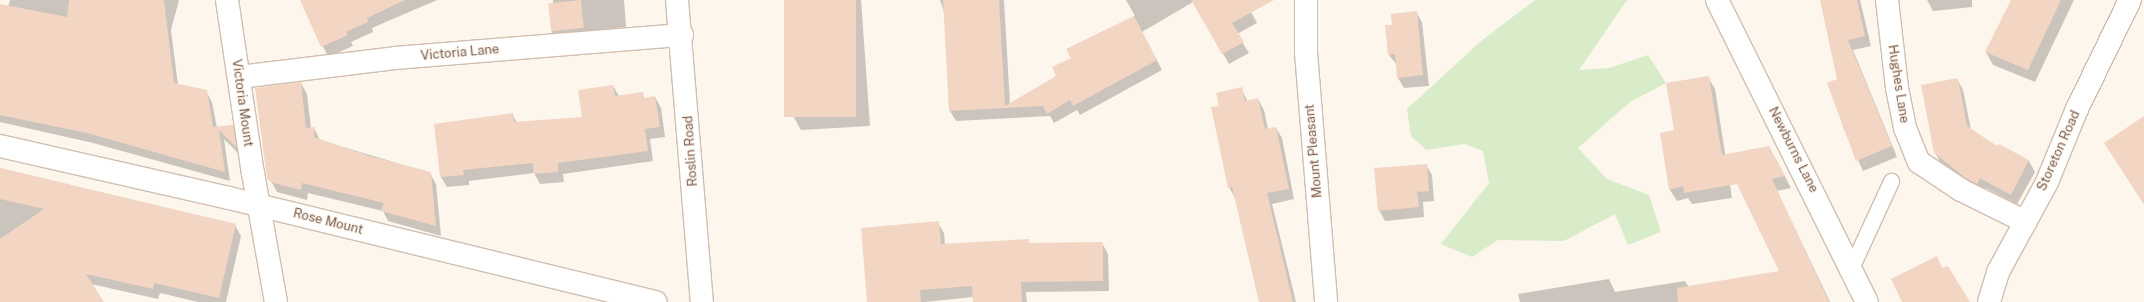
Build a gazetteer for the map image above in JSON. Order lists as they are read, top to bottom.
{
  "streets": {
    "street": [
      "Victoria Lane",
      "Hughes Lane",
      "Victoria Mount",
      "Newburns Lane",
      "Roslin Road",
      "Mount Pleasant",
      "Storeton Road",
      "Rose Mount"
    ]
  },
  "crossings": [
    ["Victoria Lane", "Victoria Mount"],
    ["Victoria Lane", "Roslin Road"],
    ["Hughes Lane", "Storeton Road"],
    ["Victoria Mount", "Rose Mount"]
  ]
}
